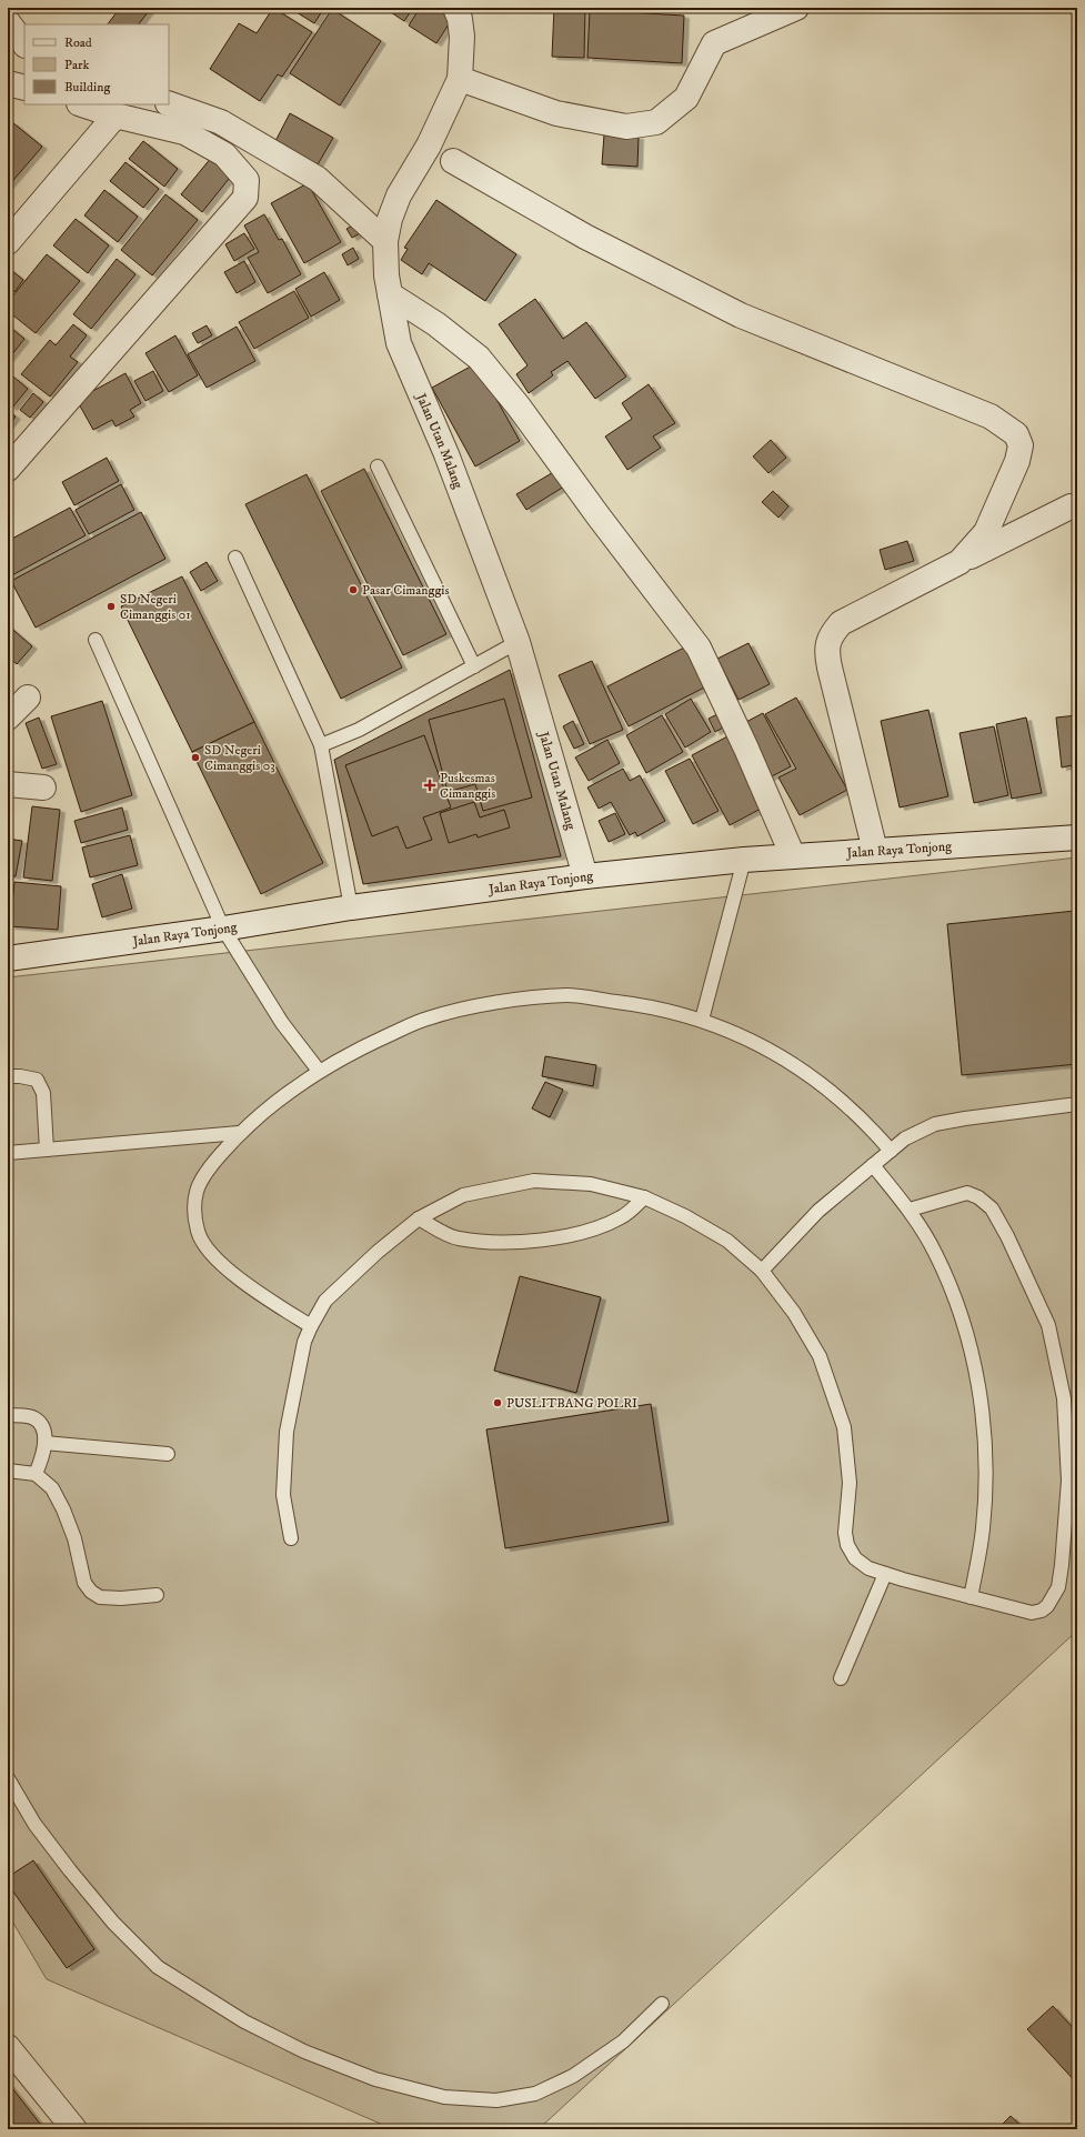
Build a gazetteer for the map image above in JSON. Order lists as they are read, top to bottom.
{
  "streets": {
    "street": ["Jalan Utan Malang", "Jalan Raya Tonjong"]
  },
  "crossings": [
    ["Jalan Utan Malang", "Jalan Raya Tonjong"]
  ],
  "places": {
    "other": [
      "Pasar Cimanggis",
      "SD Negeri Cimanggis 01",
      "SD Negeri Cimanggis 03",
      "PUSLITBANG POLRI"
    ],
    "health": ["Puskesmas Cimanggis"]
  },
  "legend": ["Road", "Park", "Building"]
}
